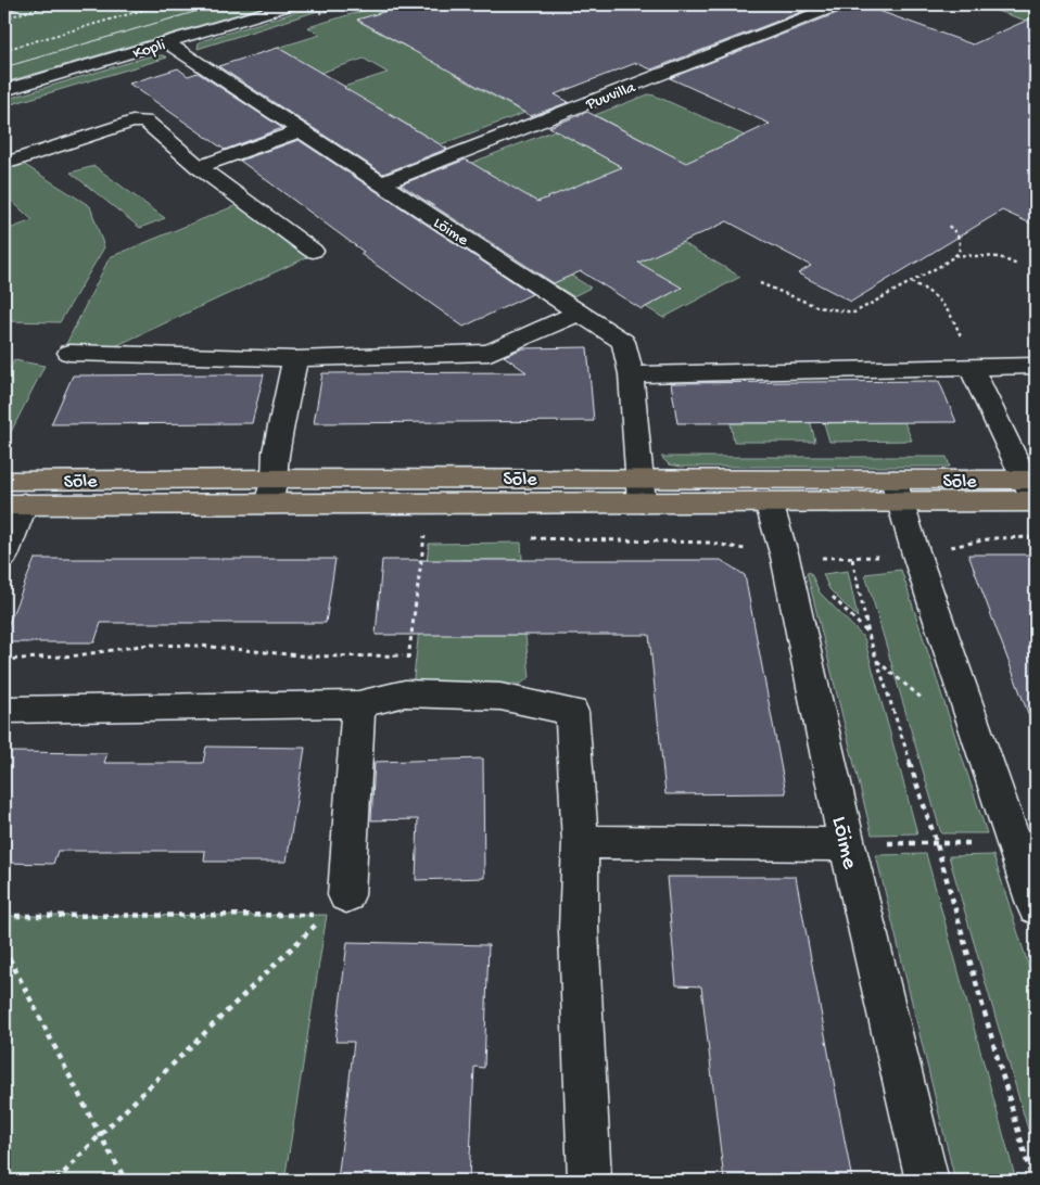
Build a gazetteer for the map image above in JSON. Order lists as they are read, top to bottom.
{
  "streets": {
    "main road": ["Sõle"],
    "street": ["Kopli", "Puuvilla", "Lõime"]
  },
  "crossings": [
    ["Kopli", "Lõime"],
    ["Puuvilla", "Lõime"],
    ["Lõime", "Sõle"]
  ]
}
